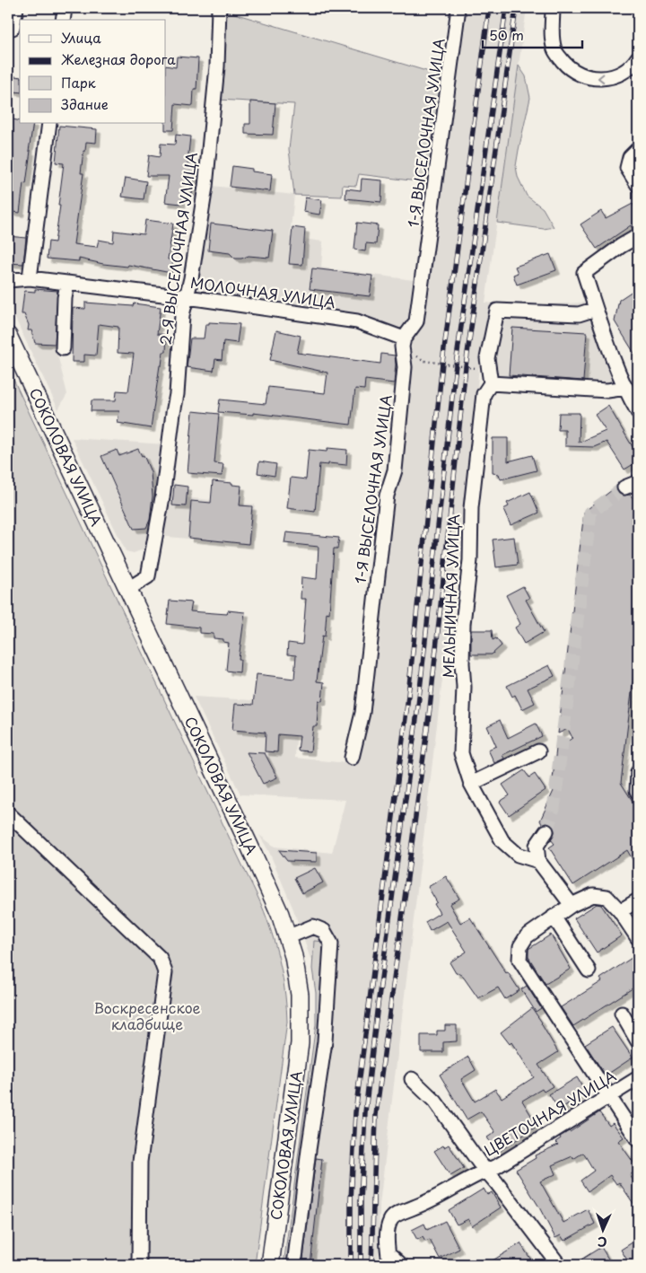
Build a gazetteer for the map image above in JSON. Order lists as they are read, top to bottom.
{
  "streets": {
    "main road": ["СОКОЛОВАЯ УЛИЦА"],
    "street": [
      "1-Я ВЫСЕЛОЧНАЯ УЛИЦА",
      "2-Я ВЫСЕЛОЧНАЯ УЛИЦА",
      "МОЛОЧНАЯ УЛИЦА",
      "МЕЛЬНИЧНАЯ УЛИЦА",
      "ЦВЕТОЧНАЯ УЛИЦА"
    ]
  },
  "crossings": [
    ["1-Я ВЫСЕЛОЧНАЯ УЛИЦА", "МОЛОЧНАЯ УЛИЦА"],
    ["2-Я ВЫСЕЛОЧНАЯ УЛИЦА", "МОЛОЧНАЯ УЛИЦА"],
    ["2-Я ВЫСЕЛОЧНАЯ УЛИЦА", "СОКОЛОВАЯ УЛИЦА"]
  ],
  "parks": ["Воскресенское кладбище"],
  "legend": [
    "Улица",
    "Железная дорога",
    "Парк",
    "Здание"
  ],
  "scale_bar": "50 m",
  "north": "bottom"
}
